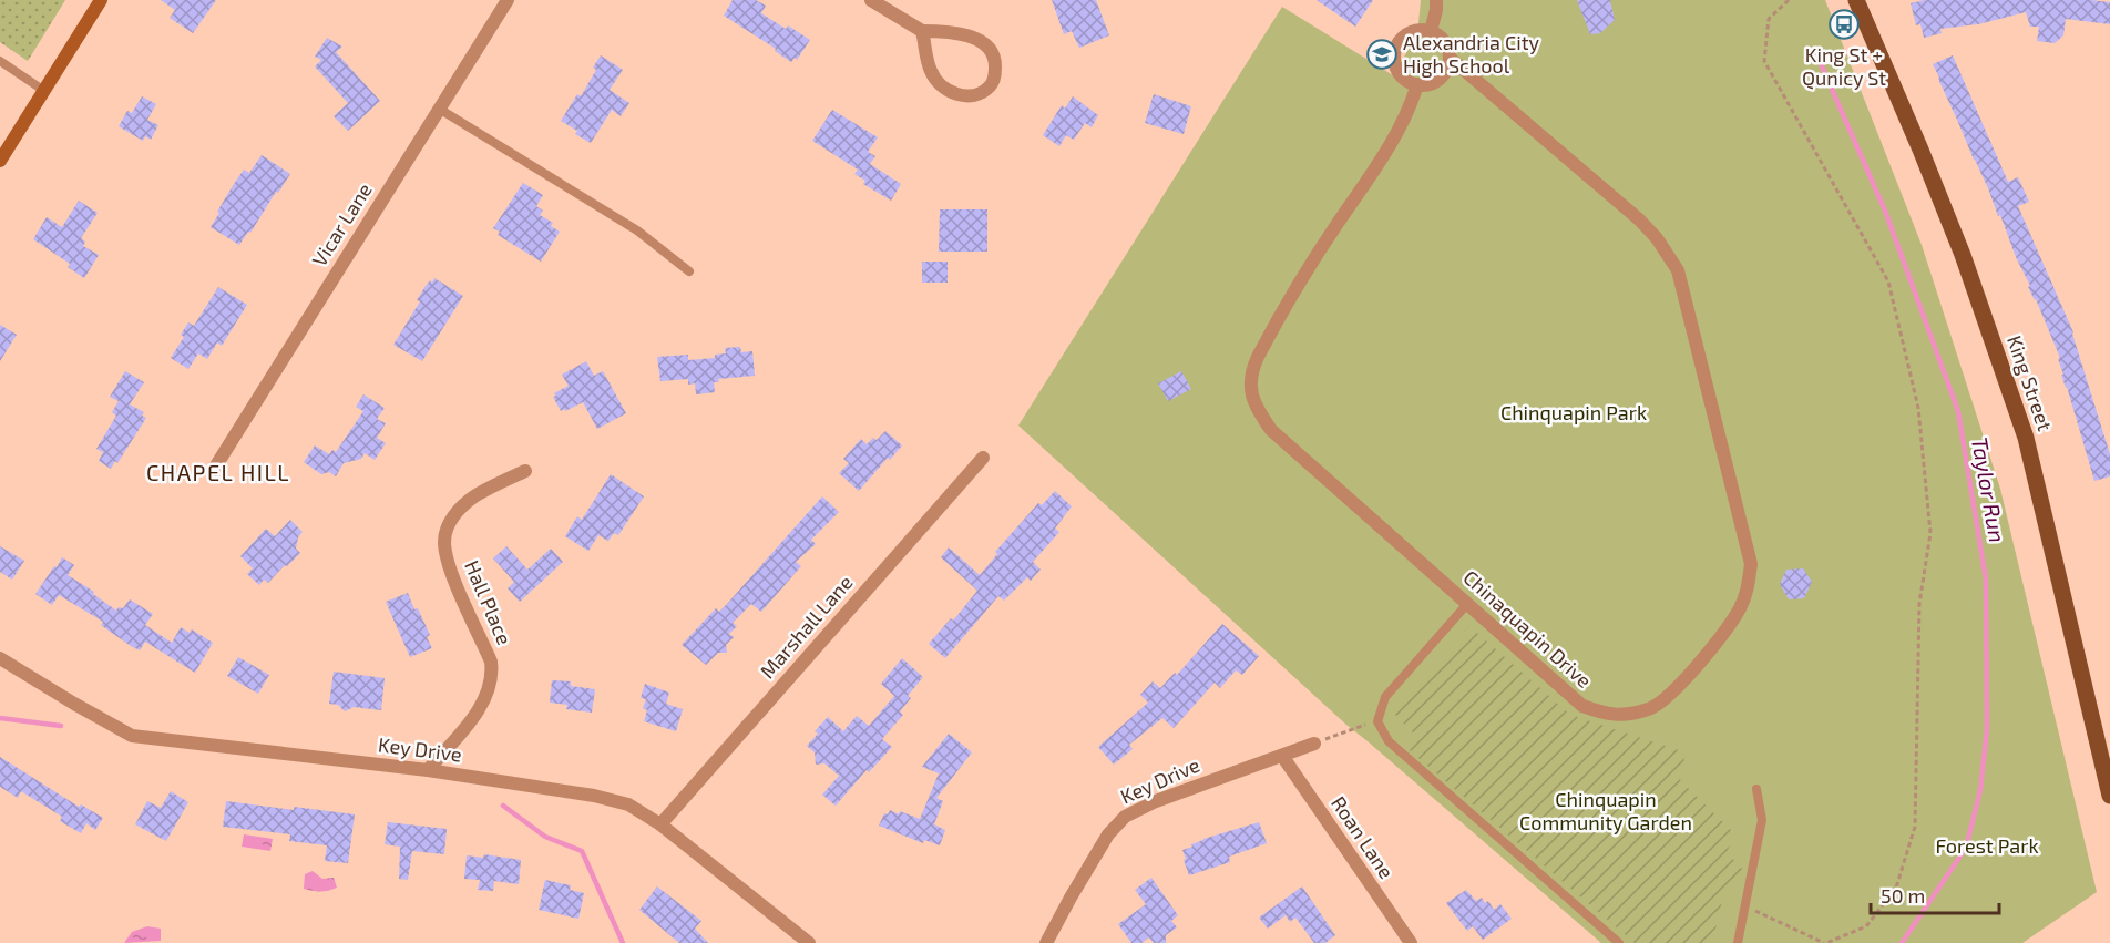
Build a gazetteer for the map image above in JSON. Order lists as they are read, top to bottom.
{
  "streets": {
    "main road": ["King Street"],
    "street": [
      "Vicar Lane",
      "Hall Place",
      "Marshall Lane",
      "Chinaquapin Drive",
      "Key Drive",
      "Roan Lane"
    ]
  },
  "crossings": [
    ["Hall Place", "Key Drive"],
    ["Marshall Lane", "Key Drive"],
    ["Key Drive", "Roan Lane"]
  ],
  "districts": ["CHAPEL HILL"],
  "water": ["Taylor Run"],
  "parks": ["Chinquapin Park", "Chinquapin Community Garden", "Forest Park"],
  "places": {
    "bus stop": ["King St + Qunicy St"],
    "school or university": ["Alexandria City High School"]
  },
  "scale_bar": "50 m"
}
